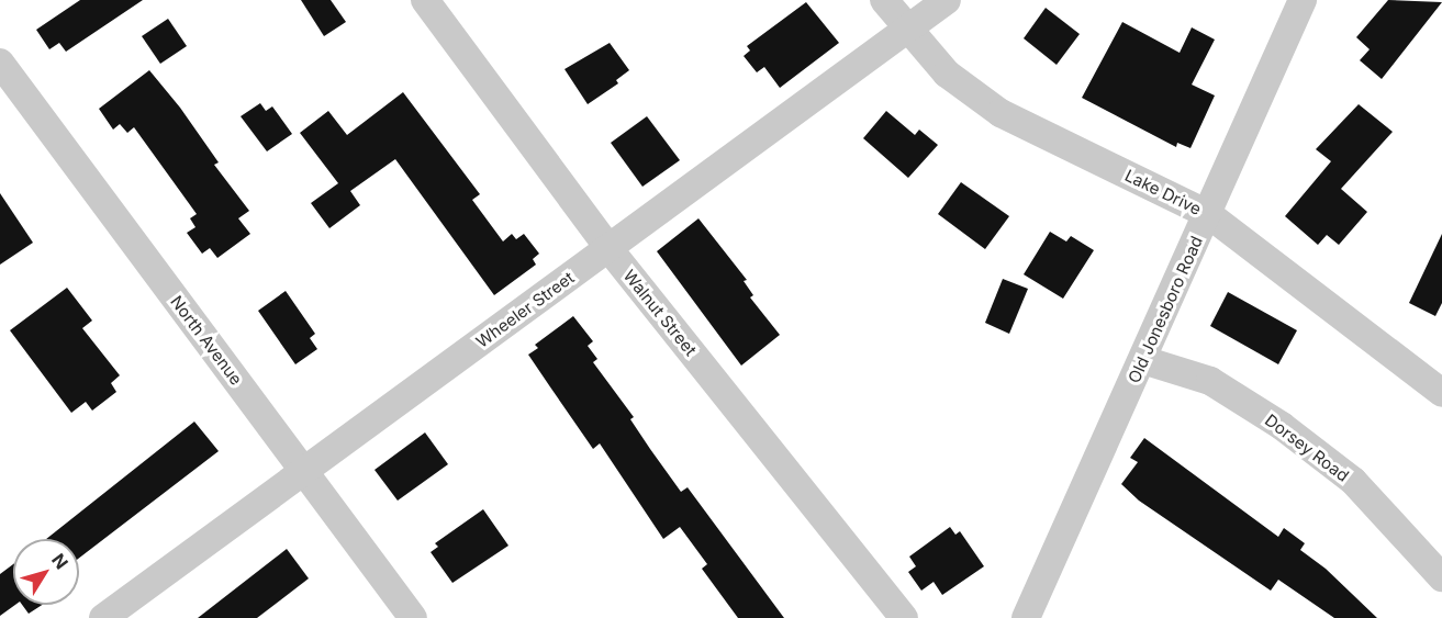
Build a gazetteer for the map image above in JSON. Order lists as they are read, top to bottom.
{
  "streets": {
    "street": [
      "Lake Drive",
      "Wheeler Street",
      "Old Jonesboro Road",
      "Walnut Street",
      "North Avenue",
      "Dorsey Road"
    ]
  },
  "crossings": [
    ["Lake Drive", "Wheeler Street"],
    ["Lake Drive", "Old Jonesboro Road"],
    ["Wheeler Street", "Walnut Street"],
    ["Wheeler Street", "North Avenue"],
    ["Old Jonesboro Road", "Dorsey Road"]
  ],
  "north": "top right"
}
